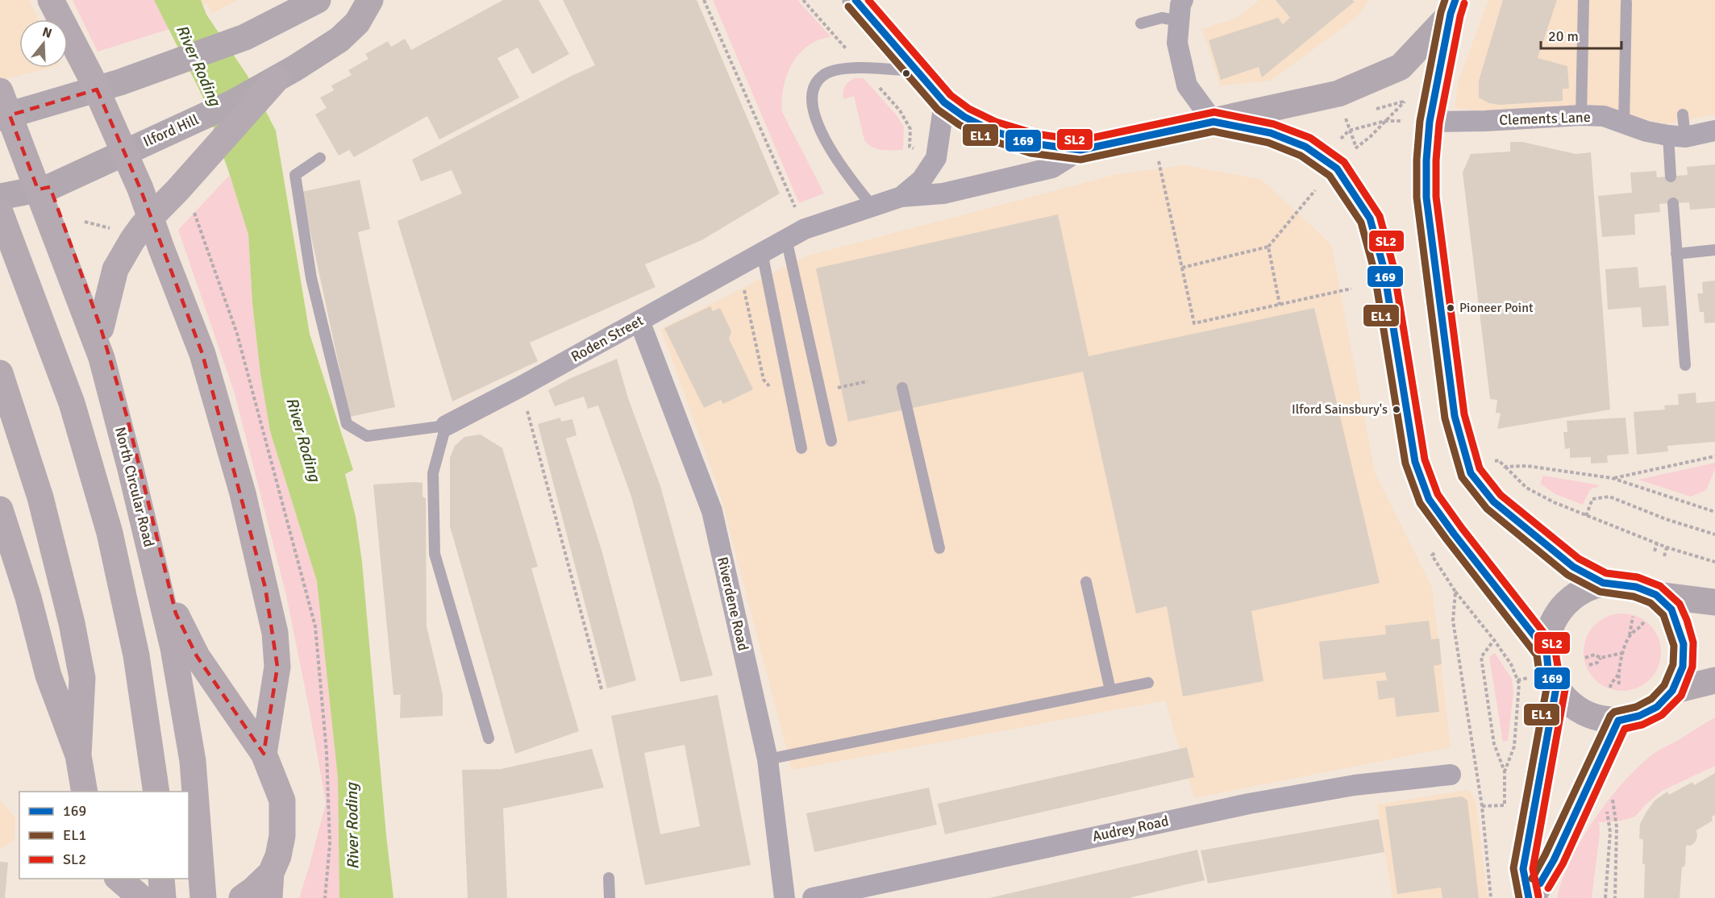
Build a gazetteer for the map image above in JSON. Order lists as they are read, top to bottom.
{
  "streets": {
    "highway": ["North Circular Road"],
    "main road": ["Ilford Hill"],
    "street": [
      "Clements Lane",
      "Roden Street",
      "Riverdene Road",
      "Audrey Road"
    ]
  },
  "crossings": [
    ["Roden Street", "Riverdene Road"]
  ],
  "water": ["River Roding"],
  "places": ["Pioneer Point", "Ilford Sainsbury's"],
  "lines": ["transit line 169", "transit line EL1", "transit line SL2"],
  "legend": ["169", "EL1", "SL2"],
  "scale_bar": "20 m",
  "north": "top"
}
